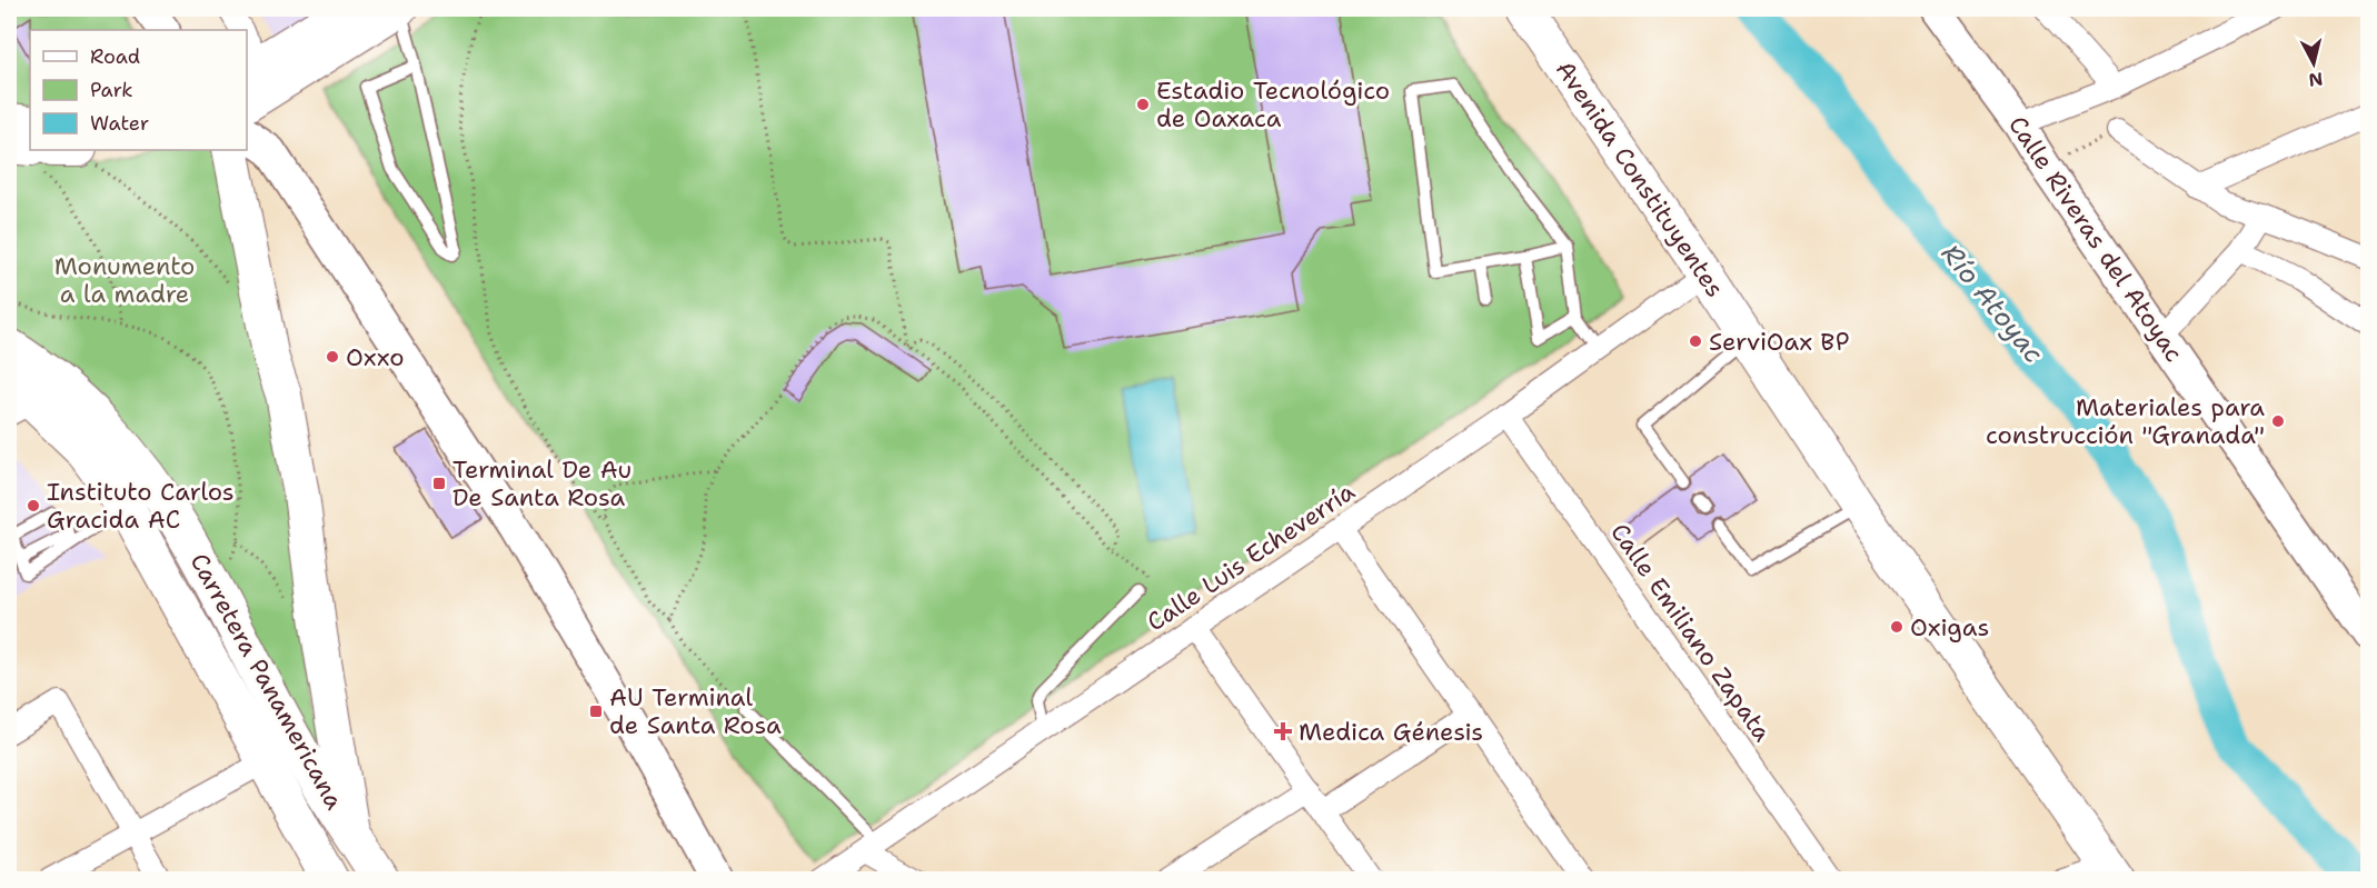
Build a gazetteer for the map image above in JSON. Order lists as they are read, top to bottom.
{
  "streets": {
    "highway": ["Carretera Panamericana"],
    "main road": ["Avenida Constituyentes"],
    "street": ["Calle Riveras del Atoyac", "Calle Luis Echeverría", "Calle Emiliano Zapata"]
  },
  "crossings": [
    ["Avenida Constituyentes", "Calle Luis Echeverría"],
    ["Calle Luis Echeverría", "Calle Emiliano Zapata"]
  ],
  "water": ["Río Atoyac"],
  "parks": ["Monumento a la madre"],
  "places": {
    "other": [
      "Estadio Tecnológico de Oaxaca",
      "ServiOax BP",
      "Oxxo",
      "Materiales para construcción \"Granada\"",
      "Instituto Carlos Gracida AC",
      "Oxigas"
    ],
    "transit": ["Terminal De Au De Santa Rosa", "AU Terminal de Santa Rosa"],
    "health": ["Medica Génesis"]
  },
  "legend": ["Road", "Park", "Water"],
  "north": "bottom"
}
